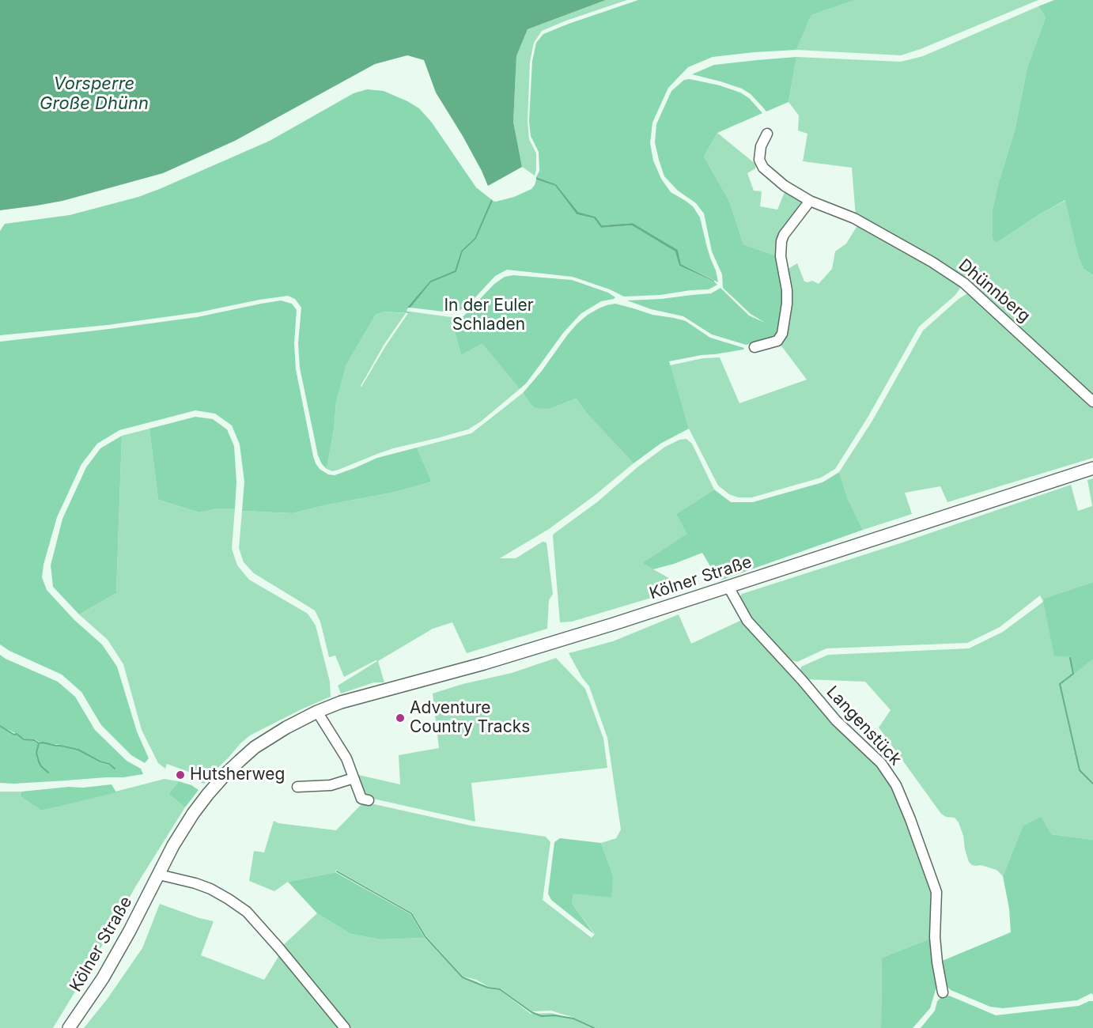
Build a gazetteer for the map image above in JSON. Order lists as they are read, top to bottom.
{
  "streets": {
    "main road": ["Kölner Straße"],
    "street": ["Dhünnberg", "Langenstück"]
  },
  "crossings": [
    ["Kölner Straße", "Langenstück"]
  ],
  "water": ["Vorsperre Große Dhünn"],
  "parks": ["In der Euler Schladen"],
  "places": ["Adventure Country Tracks", "Hutsherweg"]
}
